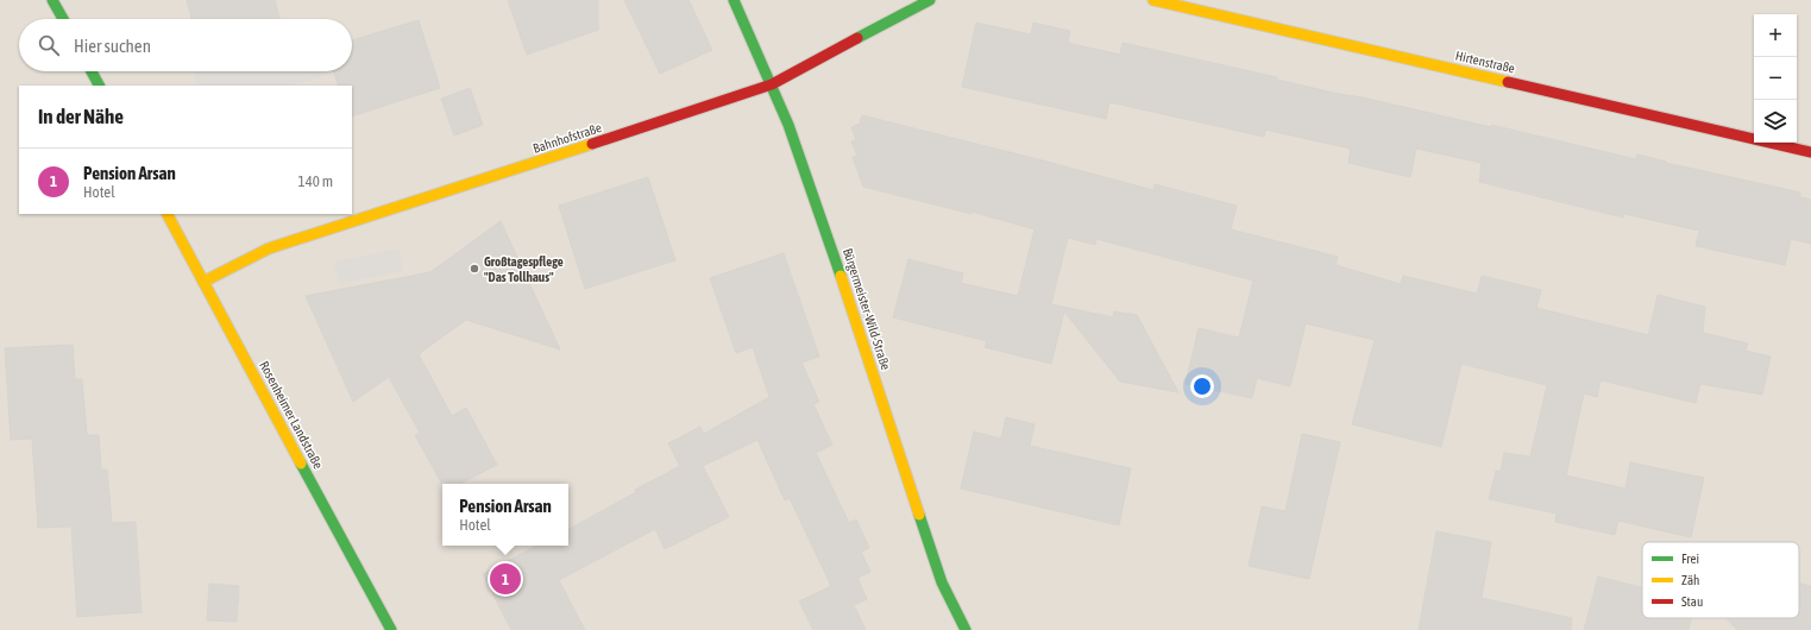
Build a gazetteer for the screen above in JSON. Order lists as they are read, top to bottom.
{
  "streets": {
    "street": [
      "Hirtenstraße",
      "Bahnhofstraße",
      "Bürgermeister-Wild-Straße",
      "Rosenheimer Landstraße"
    ]
  },
  "crossings": [
    ["Bahnhofstraße", "Bürgermeister-Wild-Straße"],
    ["Bahnhofstraße", "Rosenheimer Landstraße"]
  ],
  "places": ["Großtagespflege \"Das Tollhaus\""],
  "legend": ["Frei", "Zäh", "Stau"],
  "page": {
    "map_buttons": ["+", "−"],
    "search": "Hier suchen",
    "heading": "In der Nähe",
    "list": [
      {
        "mark": "1",
        "name": "Pension Arsan",
        "note": "Hotel",
        "value": "140 m"
      }
    ],
    "popup": ["Pension Arsan", "Hotel"],
    "pins": "1"
  }
}
